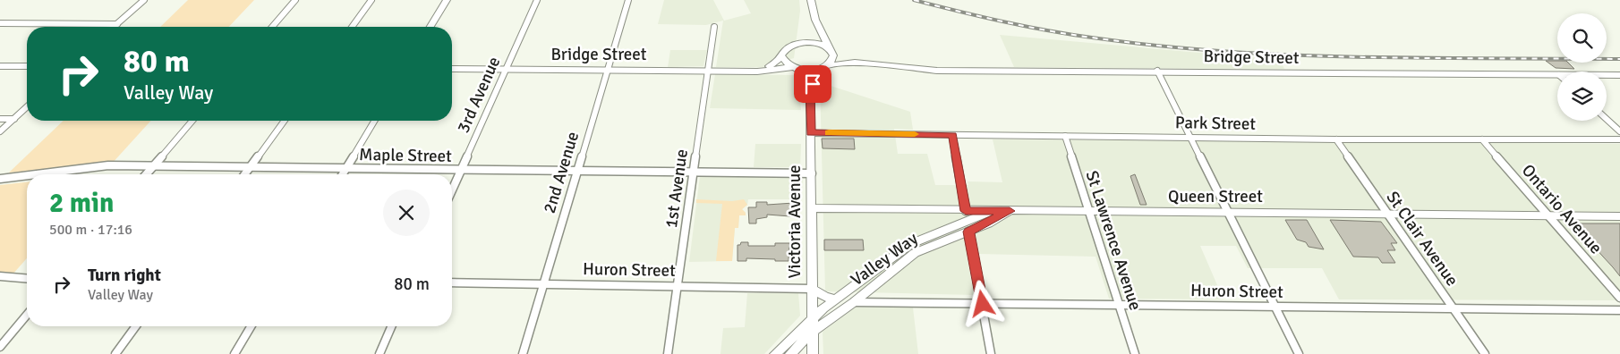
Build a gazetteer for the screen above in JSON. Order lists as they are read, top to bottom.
{
  "streets": {
    "main road": [
      "Bridge Street",
      "Queen Street",
      "Victoria Avenue",
      "Valley Way"
    ],
    "street": [
      "3rd Avenue",
      "Park Street",
      "Maple Street",
      "2nd Avenue",
      "1st Avenue",
      "Ontario Avenue",
      "St Clair Avenue",
      "St Lawrence Avenue",
      "Huron Street"
    ]
  },
  "crossings": [
    ["Bridge Street", "3rd Avenue"],
    ["Bridge Street", "2nd Avenue"],
    ["Bridge Street", "1st Avenue"],
    ["Bridge Street", "Victoria Avenue"],
    ["3rd Avenue", "Maple Street"],
    ["Park Street", "Ontario Avenue"],
    ["Park Street", "Victoria Avenue"],
    ["Park Street", "St Clair Avenue"],
    ["Park Street", "St Lawrence Avenue"],
    ["Maple Street", "2nd Avenue"],
    ["Maple Street", "1st Avenue"],
    ["Maple Street", "Victoria Avenue"],
    ["2nd Avenue", "Huron Street"],
    ["1st Avenue", "Huron Street"],
    ["Queen Street", "Ontario Avenue"],
    ["Queen Street", "Victoria Avenue"],
    ["Queen Street", "St Clair Avenue"],
    ["Queen Street", "St Lawrence Avenue"],
    ["Queen Street", "Valley Way"],
    ["Victoria Avenue", "Valley Way"],
    ["Victoria Avenue", "Huron Street"],
    ["St Clair Avenue", "Huron Street"],
    ["St Lawrence Avenue", "Huron Street"],
    ["Valley Way", "Huron Street"]
  ],
  "page": {
    "turn": ["80 m", "Valley Way"],
    "heading": ["2 min", "500 m · 17:16"],
    "list": [
      {
        "name": "Turn right",
        "note": "Valley Way",
        "value": "80 m"
      }
    ]
  }
}
